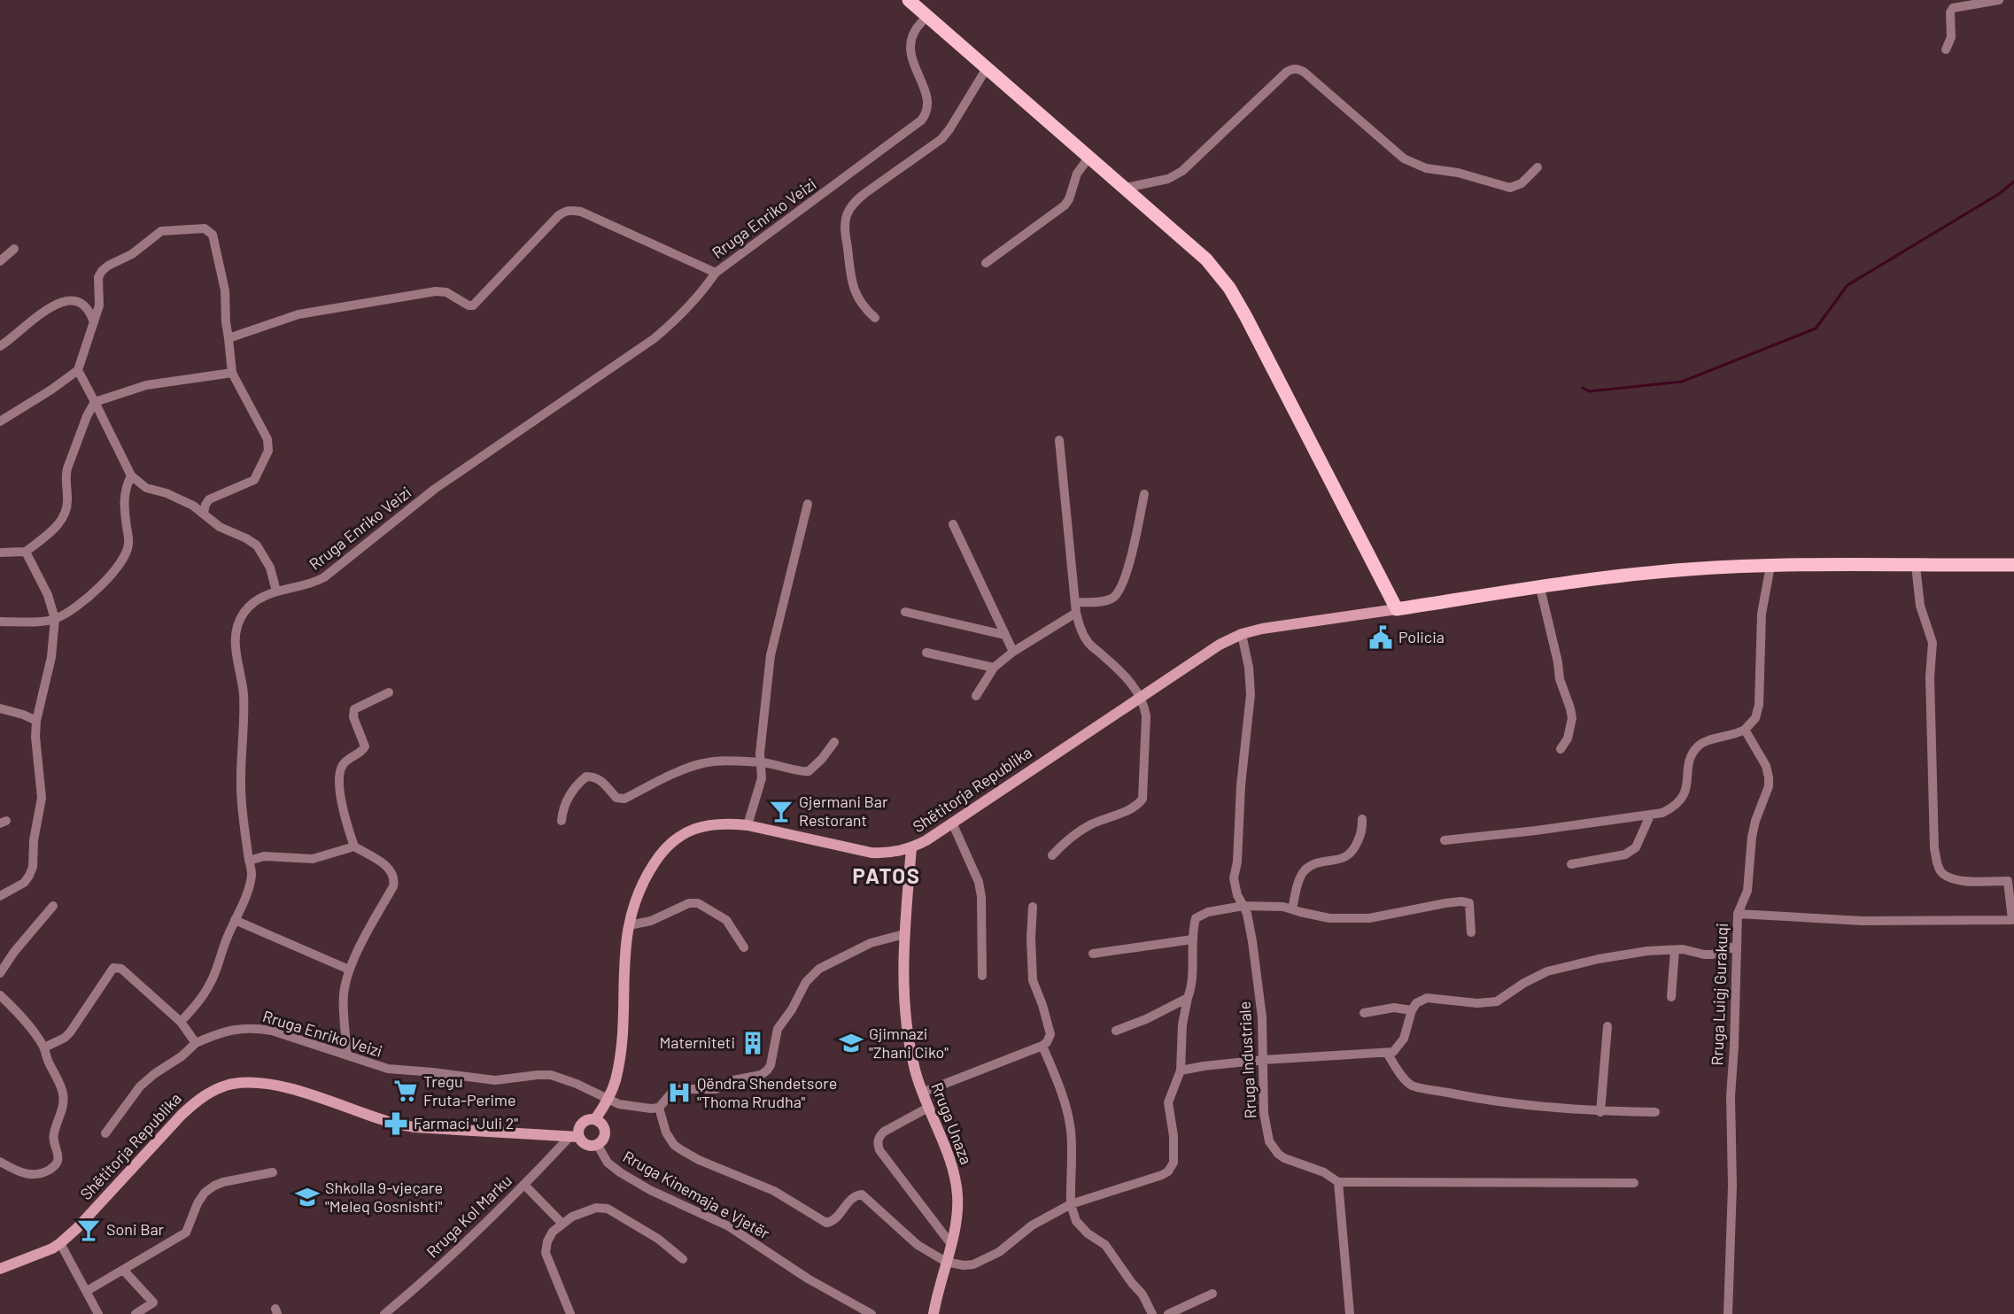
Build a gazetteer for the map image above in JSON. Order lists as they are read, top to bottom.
{
  "streets": {
    "main road": ["Shëtitorja Republika", "Rruga Unaza"],
    "street": [
      "Rruga Enriko Veizi",
      "Rruga Luigj Gurakuqi",
      "Rruga Industriale",
      "Rruga Kinemaja e Vjetër",
      "Rruga Kol Marku"
    ]
  },
  "crossings": [
    ["Rruga Enriko Veizi", "Shëtitorja Republika"],
    ["Shëtitorja Republika", "Rruga Industriale"],
    ["Shëtitorja Republika", "Rruga Unaza"],
    ["Shëtitorja Republika", "Rruga Kinemaja e Vjetër"],
    ["Shëtitorja Republika", "Rruga Kol Marku"],
    ["Rruga Kinemaja e Vjetër", "Rruga Kol Marku"]
  ],
  "districts": ["PATOS"],
  "places": {
    "public building": ["Policia"],
    "bar": ["Gjermani Bar Restorant", "Soni Bar"],
    "building": ["Materniteti"],
    "school or university": ["Gjimnazi \"Zhani Ciko\"", "Shkolla 9-vjeçare \"Meleq Gosnishti\""],
    "supermarket": ["Tregu Fruta-Perime"],
    "hospital": ["Qëndra Shendetsore \"Thoma Rrudha\""],
    "pharmacy": ["Farmaci \"Juli 2\""]
  }
}
